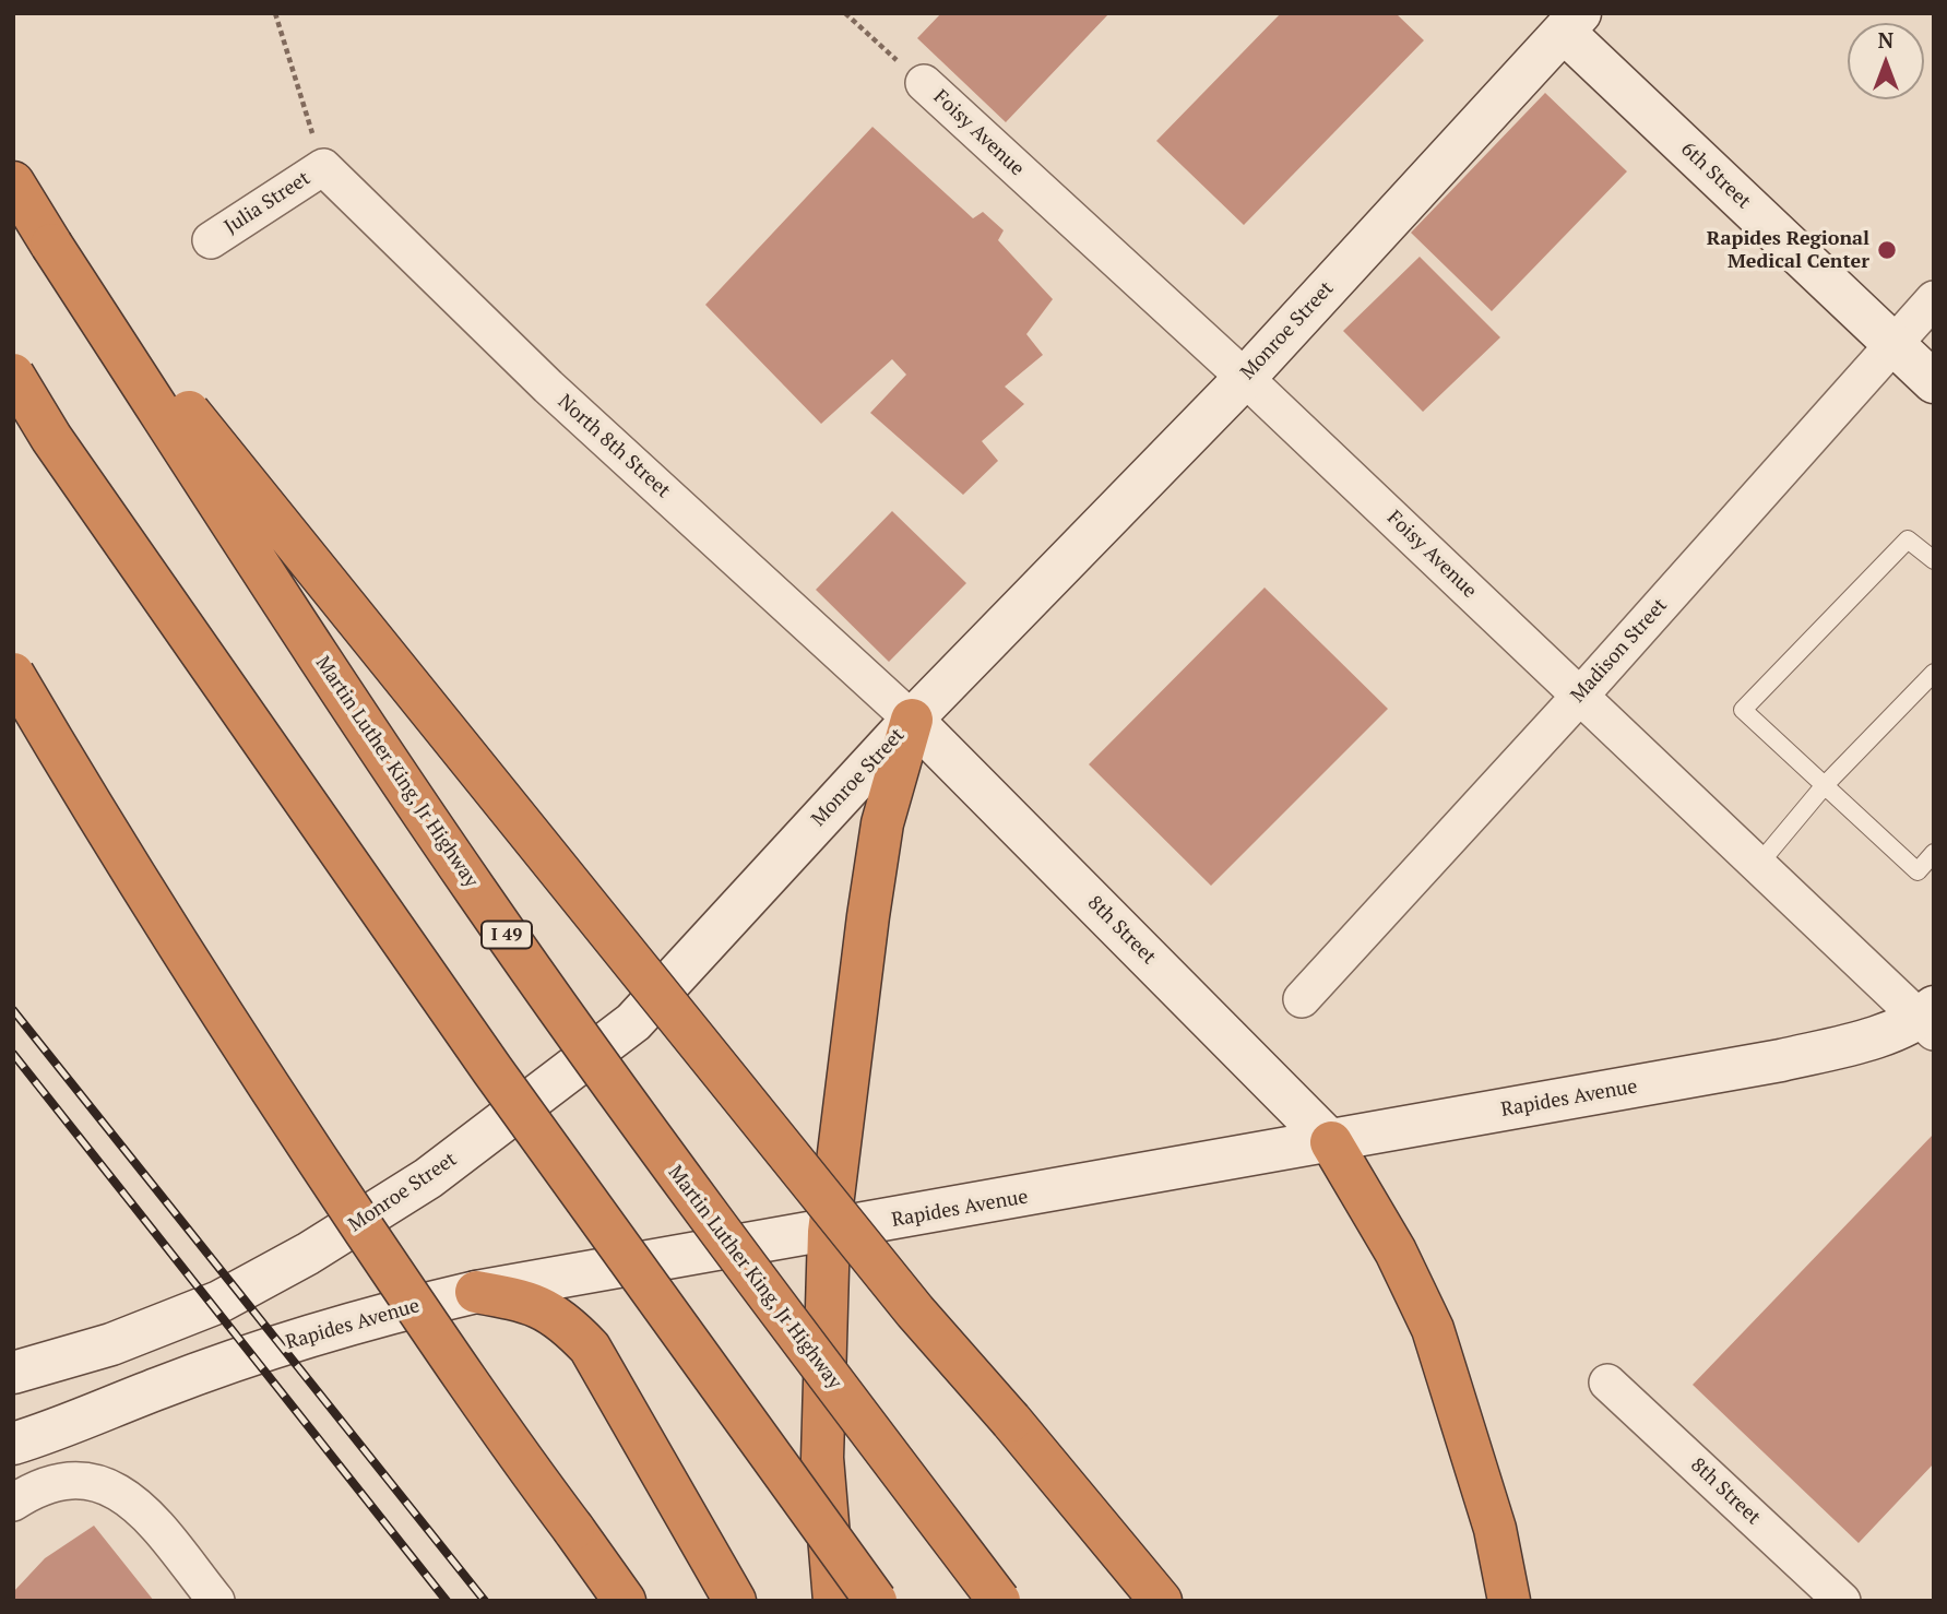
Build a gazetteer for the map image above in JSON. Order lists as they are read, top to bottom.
{
  "streets": {
    "highway": ["Martin Luther King, Jr Highway", "I 49"],
    "main road": [
      "6th Street",
      "Monroe Street",
      "8th Street",
      "Rapides Avenue"
    ],
    "street": [
      "Foisy Avenue",
      "Julia Street",
      "North 8th Street",
      "Madison Street"
    ]
  },
  "crossings": [
    ["Foisy Avenue", "Monroe Street"],
    ["Foisy Avenue", "Madison Street"],
    ["Foisy Avenue", "Rapides Avenue"],
    ["6th Street", "Monroe Street"],
    ["6th Street", "Madison Street"],
    ["Julia Street", "North 8th Street"],
    ["Monroe Street", "North 8th Street"],
    ["Monroe Street", "8th Street"],
    ["North 8th Street", "8th Street"],
    ["8th Street", "Rapides Avenue"]
  ],
  "places": ["Rapides Regional Medical Center"],
  "north": "top"
}
